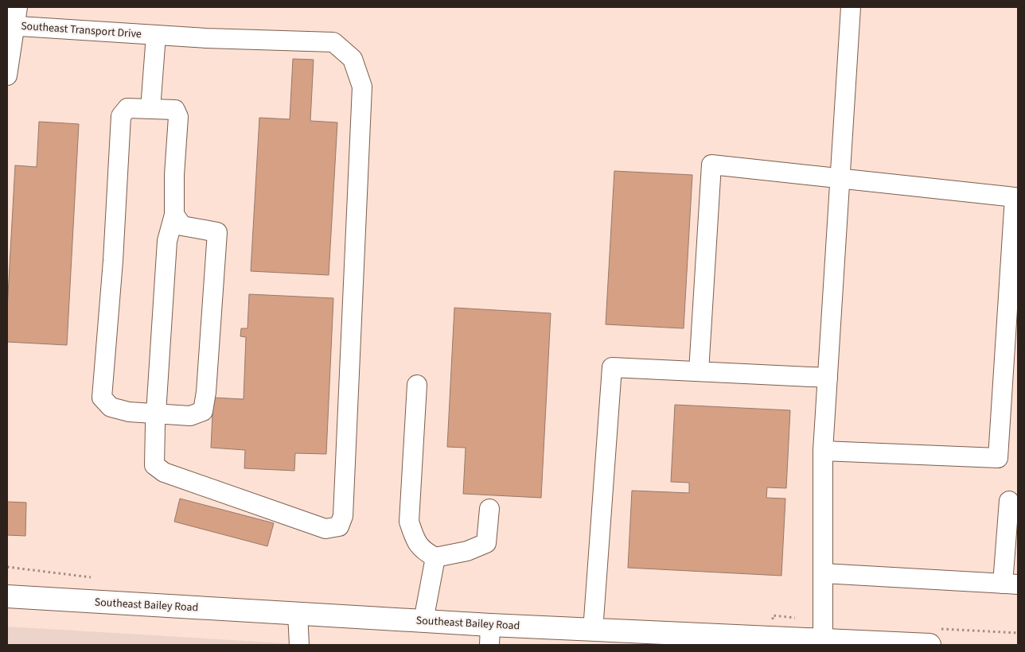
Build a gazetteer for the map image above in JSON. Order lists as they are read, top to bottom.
{
  "streets": {
    "main road": ["Southeast Bailey Road"],
    "street": ["Southeast Transport Drive"]
  }
}
